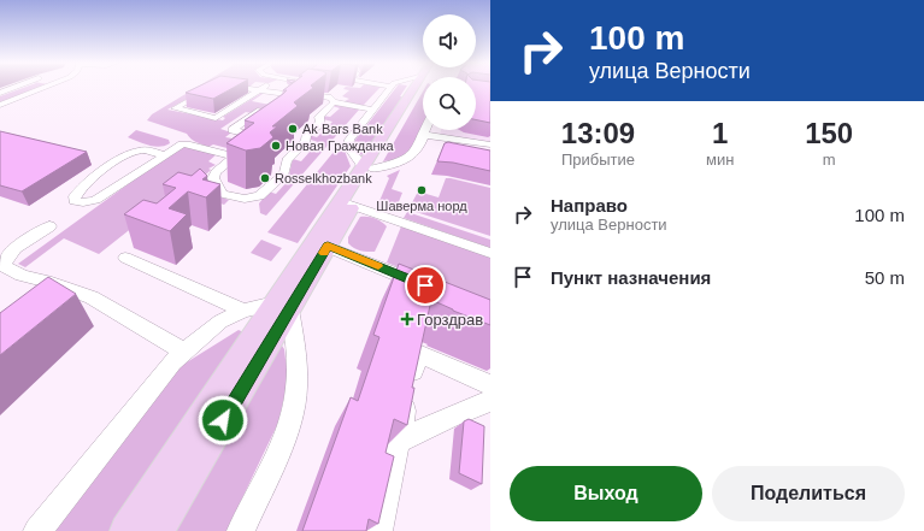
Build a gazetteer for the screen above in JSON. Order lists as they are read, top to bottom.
{
  "places": {
    "other": [
      "Ak Bars Bank",
      "Новая Гражданка",
      "Rosselkhozbank",
      "Шаверма норд"
    ],
    "health": ["Горздрав"]
  },
  "page": {
    "turn": ["100 m", "улица Верности"],
    "eta": [
      "13:09",
      "Прибытие",
      "1",
      "мин",
      "150",
      "m"
    ],
    "list": [
      {
        "name": "Направо",
        "note": "улица Верности",
        "value": "100 m"
      },
      {
        "name": "Пункт назначения",
        "value": "50 m"
      }
    ],
    "buttons": ["Выход", "Поделиться"]
  }
}
